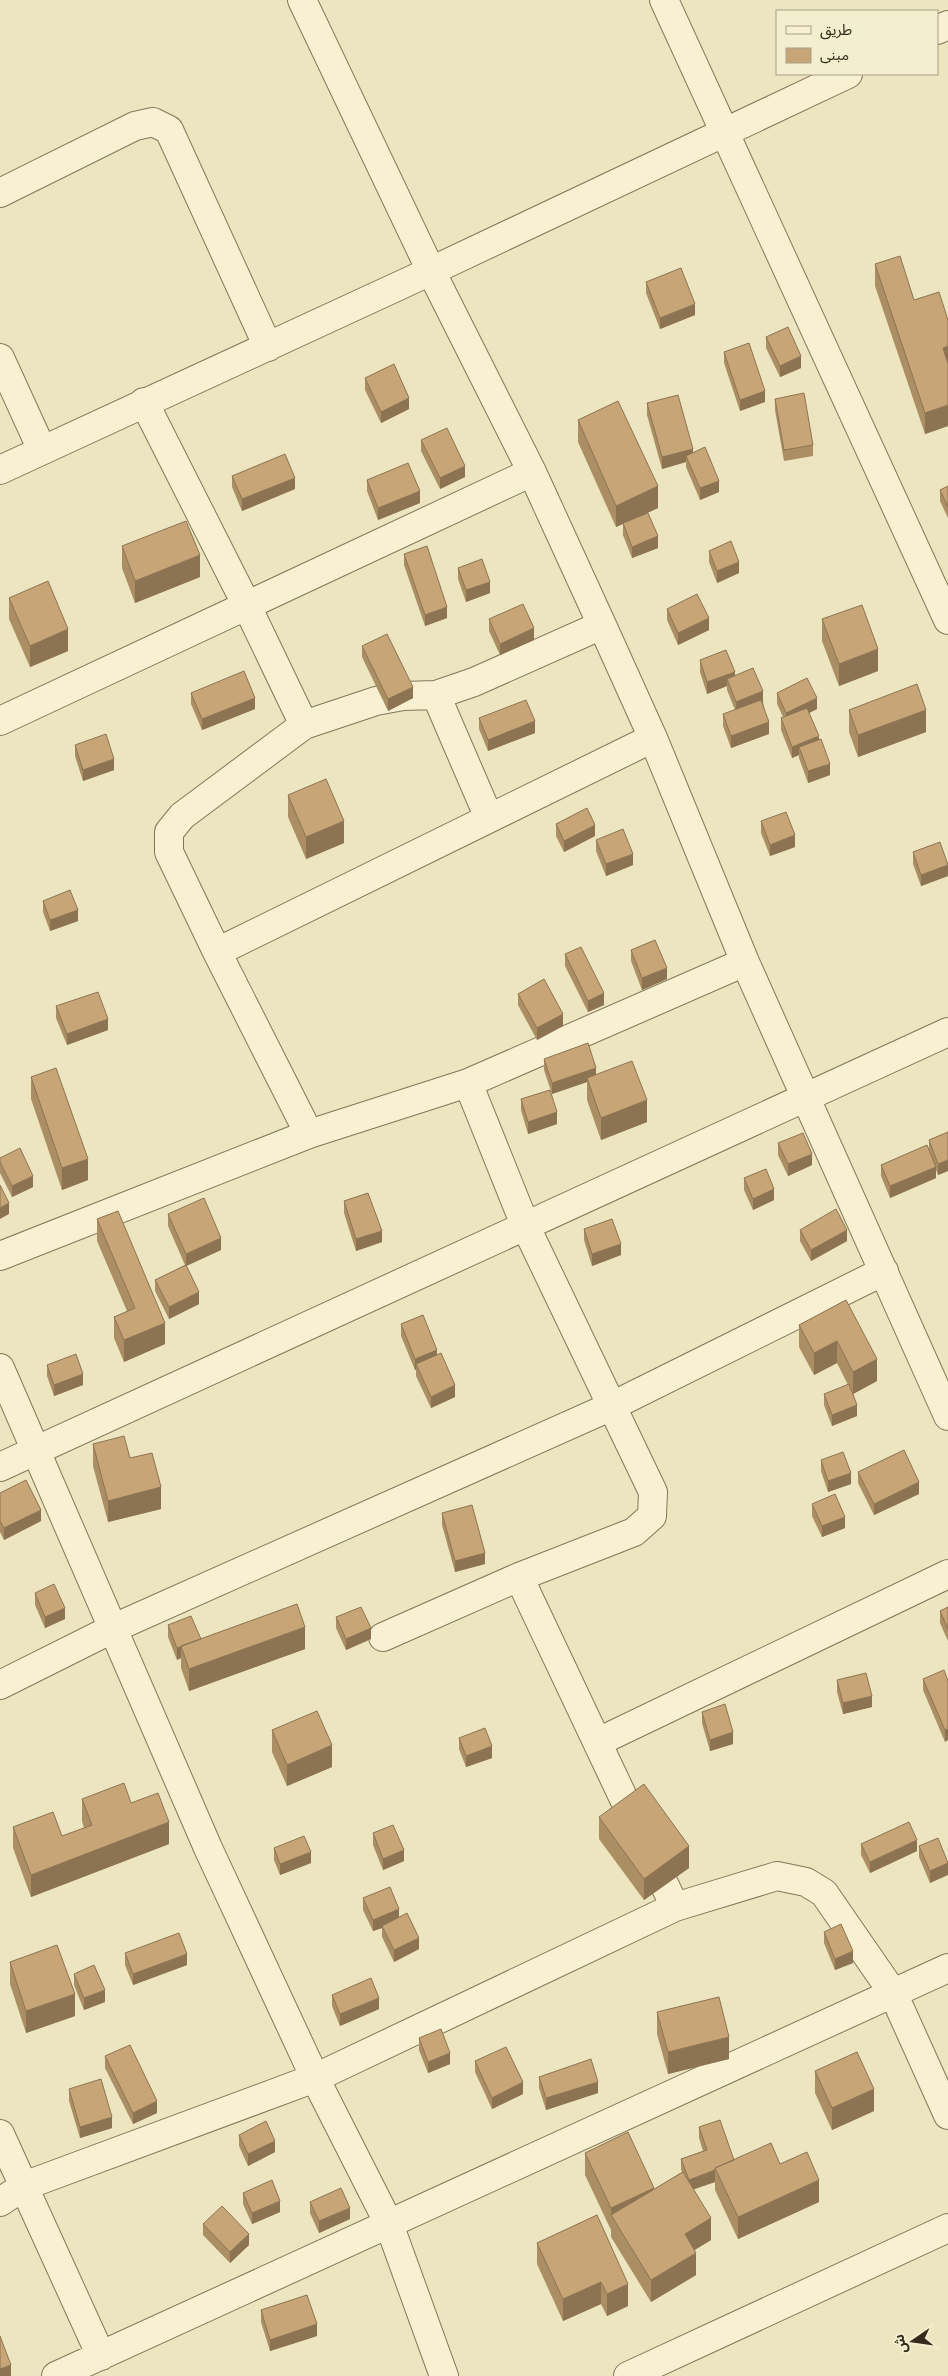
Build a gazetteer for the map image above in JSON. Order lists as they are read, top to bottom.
{
  "legend": ["طريق", "مبنى"],
  "north": "left"
}
